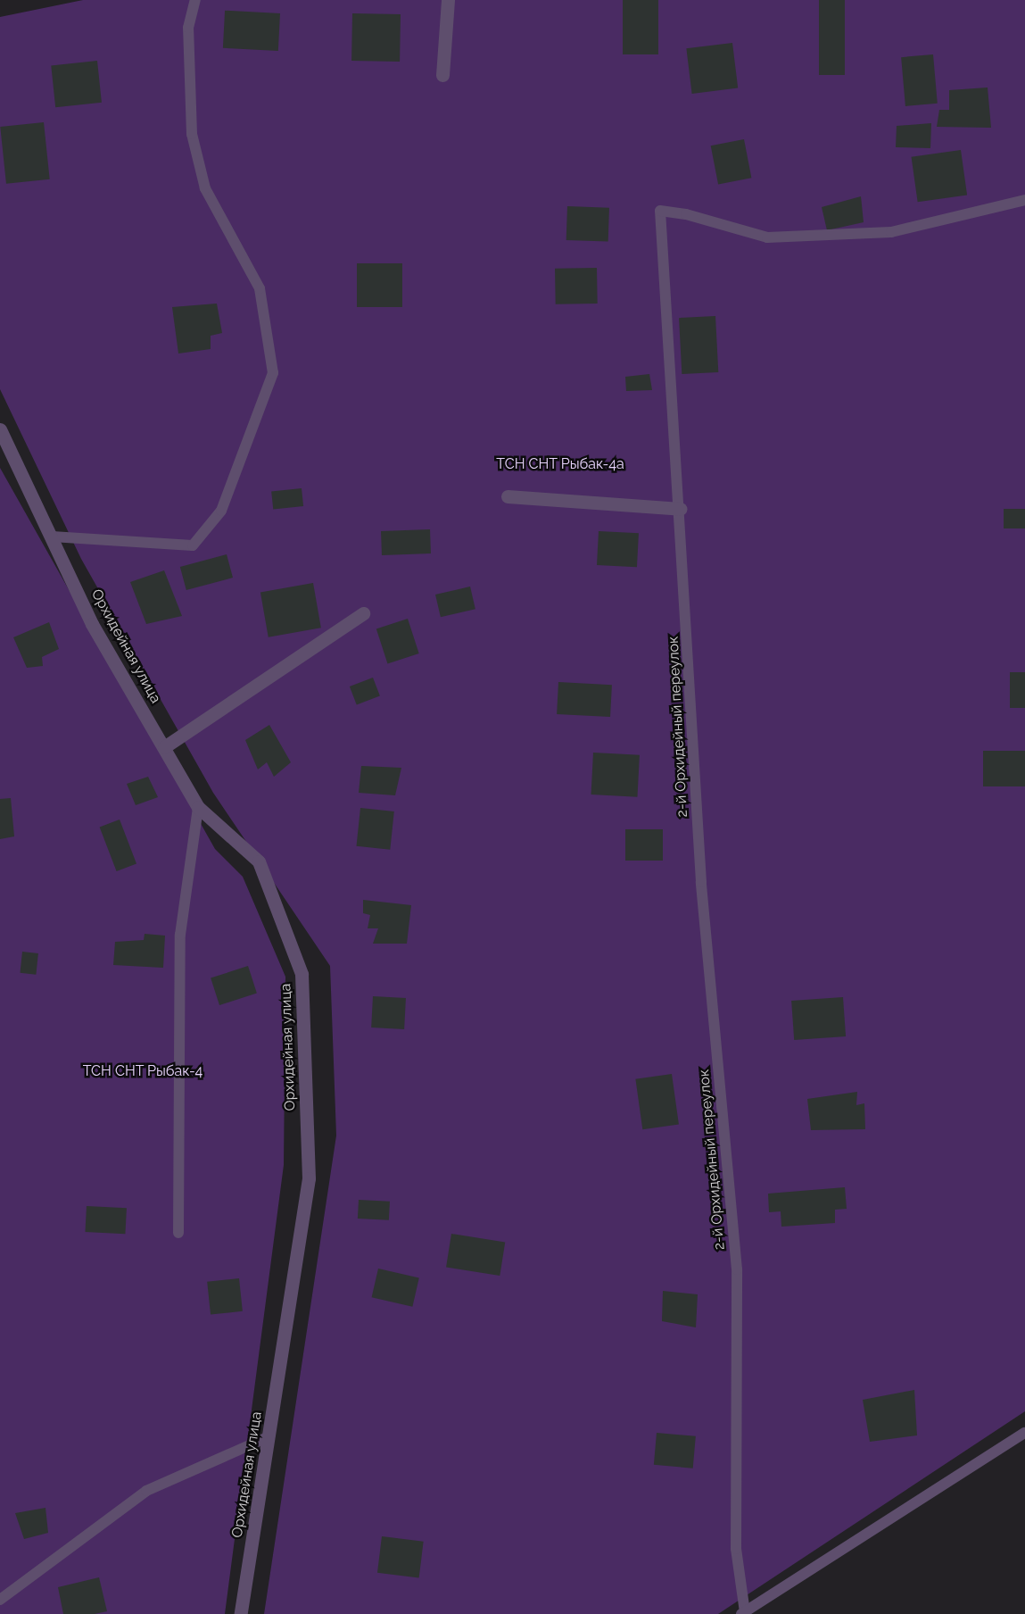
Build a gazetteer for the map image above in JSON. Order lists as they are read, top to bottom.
{
  "streets": {
    "street": ["Орхидейная улица"],
    "lane": ["2-й Орхидейный переулок"]
  },
  "parks": ["ТСН СНТ Рыбак-4а", "ТСН СНТ Рыбак-4"]
}
